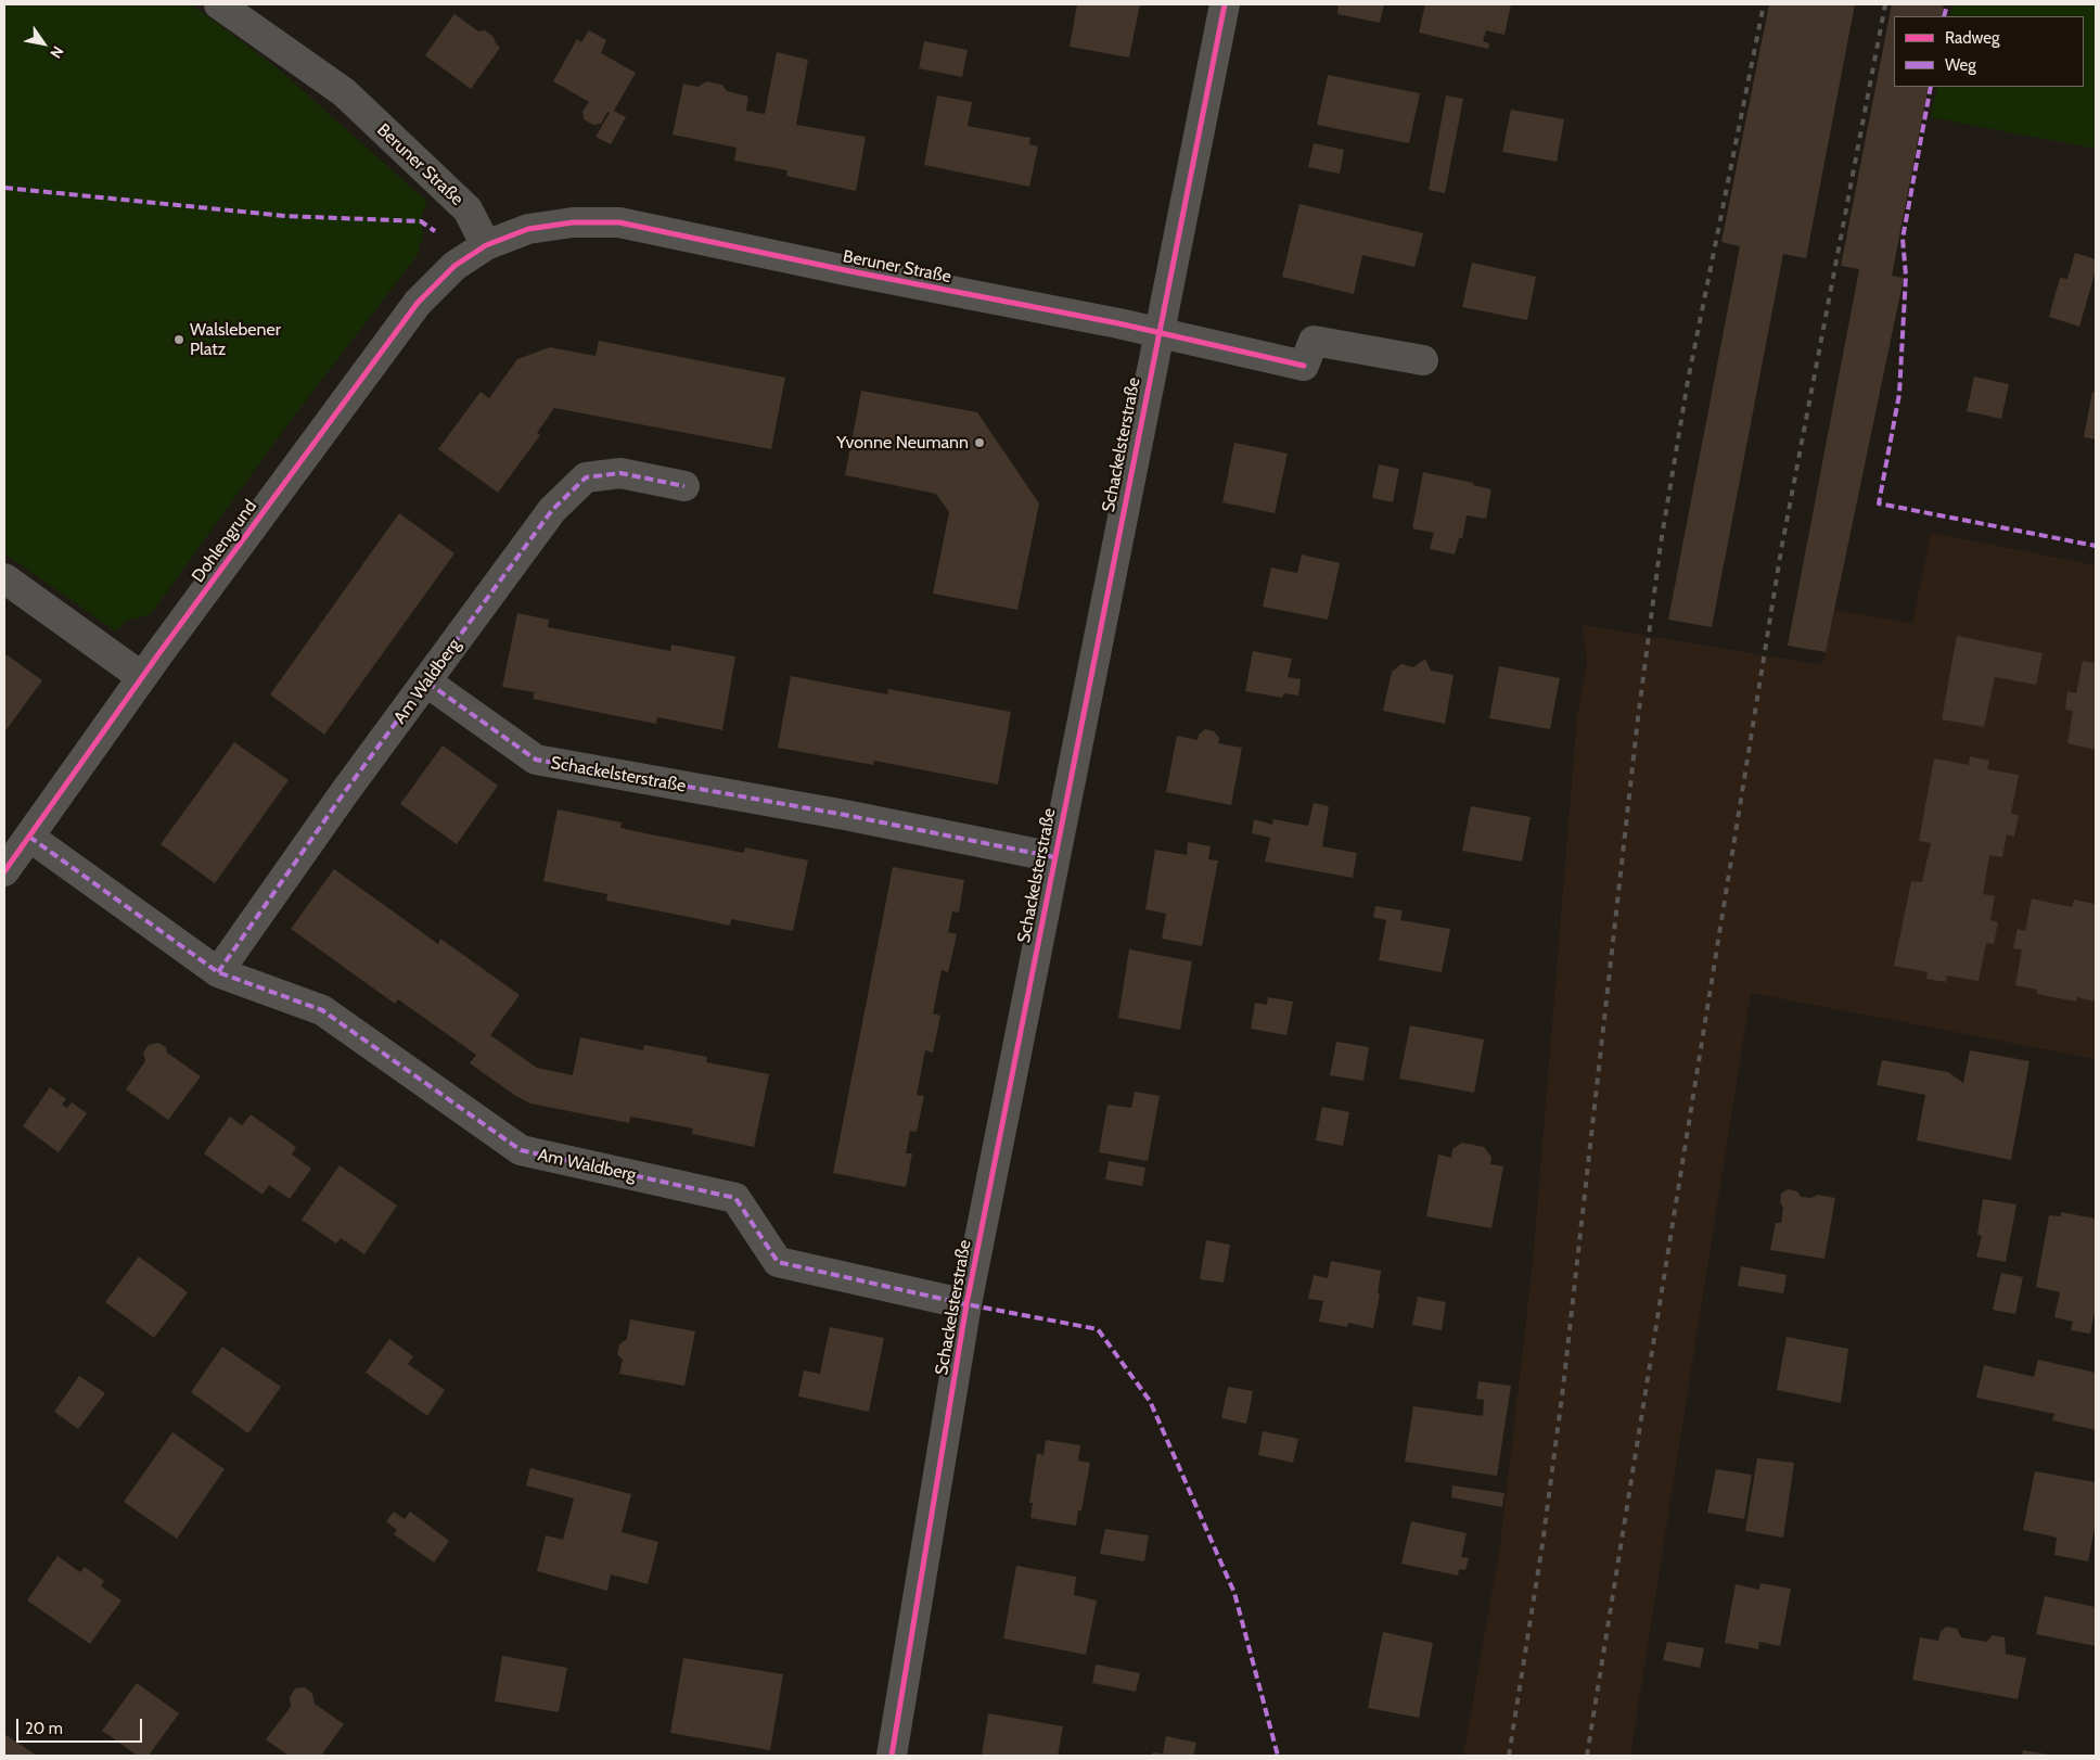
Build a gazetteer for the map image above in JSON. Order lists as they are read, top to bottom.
{
  "streets": {
    "street": [
      "Beruner Straße",
      "Schackelsterstraße",
      "Dohlengrund",
      "Am Waldberg"
    ]
  },
  "crossings": [
    ["Beruner Straße", "Schackelsterstraße"],
    ["Beruner Straße", "Dohlengrund"],
    ["Schackelsterstraße", "Am Waldberg"],
    ["Dohlengrund", "Am Waldberg"]
  ],
  "places": ["Walslebener Platz", "Yvonne Neumann"],
  "legend": ["Radweg", "Weg"],
  "scale_bar": "20 m",
  "north": "bottom right"
}
